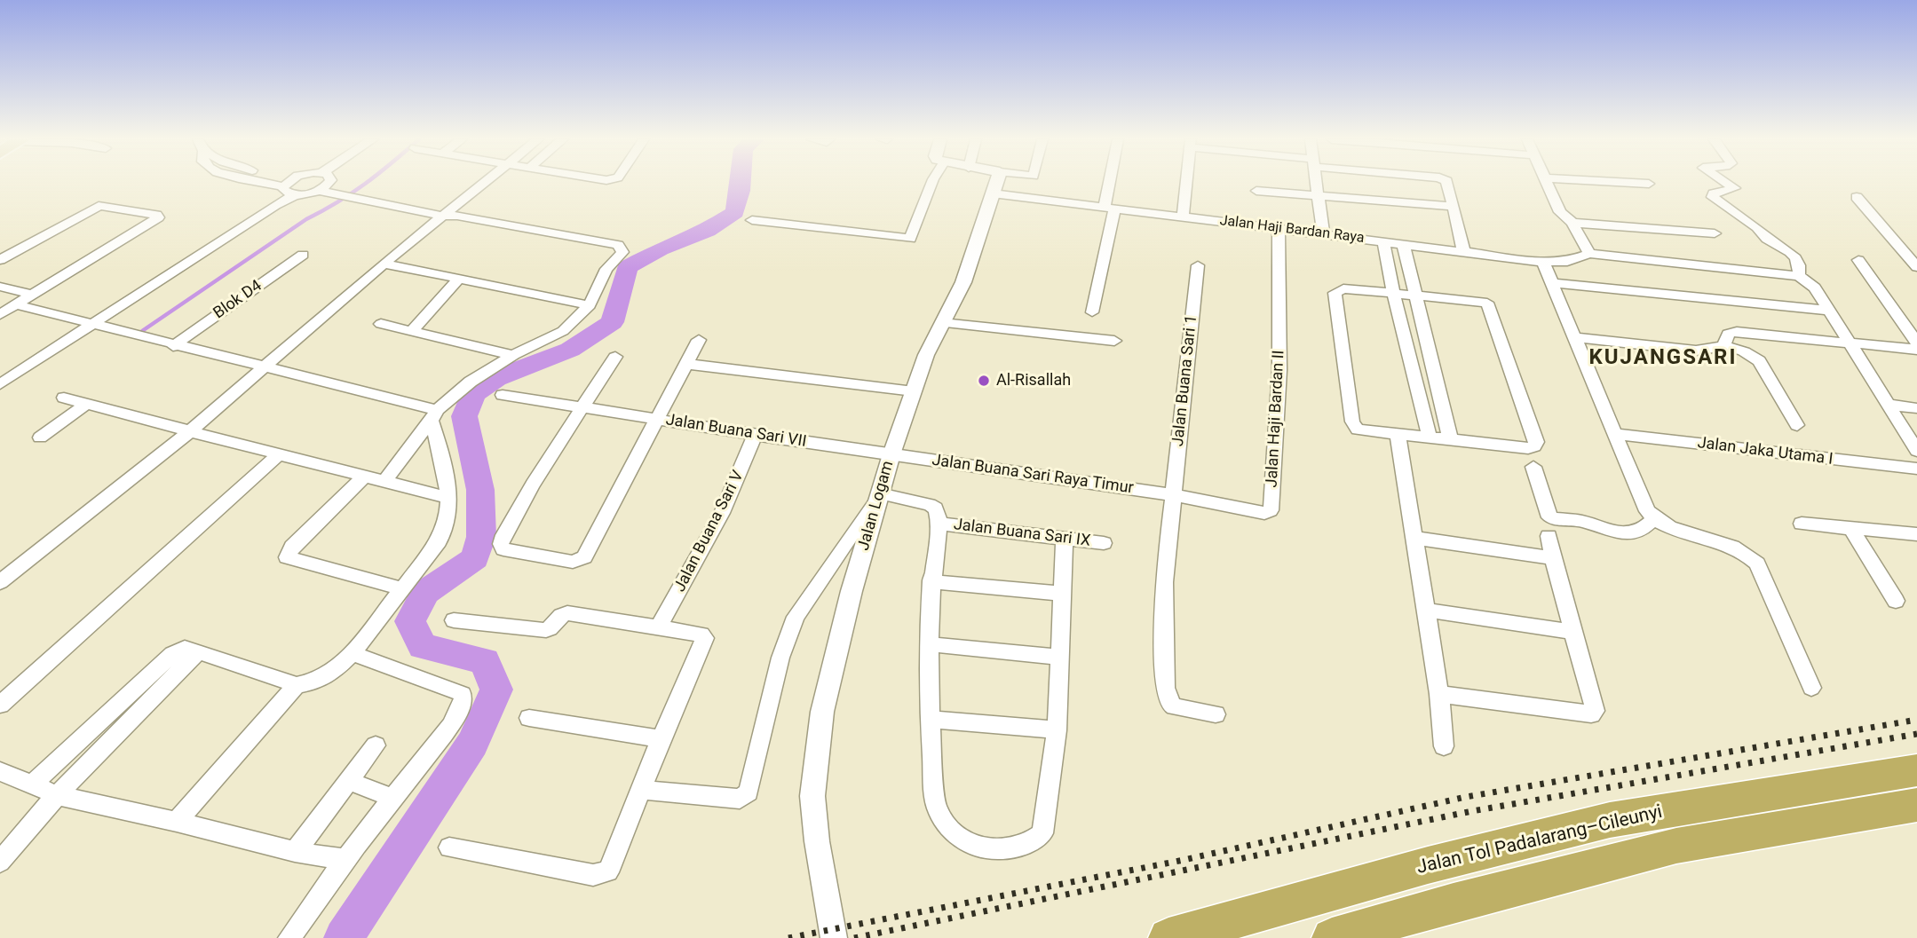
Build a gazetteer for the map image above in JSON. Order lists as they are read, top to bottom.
{
  "streets": {
    "highway": ["Jalan Tol Padalarang–Cileunyi"],
    "street": [
      "Jalan Haji Bardan Raya",
      "Blok D4",
      "Jalan Buana Sari 1",
      "Jalan Haji Bardan II",
      "Jalan Buana Sari VII",
      "Jalan Jaka Utama I",
      "Jalan Buana Sari Raya Timur",
      "Jalan Logam",
      "Jalan Buana Sari V",
      "Jalan Buana Sari IX"
    ]
  },
  "crossings": [
    ["Jalan Haji Bardan Raya", "Jalan Haji Bardan II"],
    ["Jalan Haji Bardan Raya", "Jalan Logam"],
    ["Jalan Buana Sari 1", "Jalan Haji Bardan II"],
    ["Jalan Buana Sari 1", "Jalan Buana Sari Raya Timur"],
    ["Jalan Haji Bardan II", "Jalan Buana Sari Raya Timur"],
    ["Jalan Buana Sari VII", "Jalan Buana Sari Raya Timur"],
    ["Jalan Buana Sari VII", "Jalan Logam"],
    ["Jalan Buana Sari VII", "Jalan Buana Sari V"],
    ["Jalan Buana Sari Raya Timur", "Jalan Logam"],
    ["Jalan Logam", "Jalan Buana Sari IX"]
  ],
  "districts": ["KUJANGSARI"],
  "places": ["Al-Risallah"]
}
